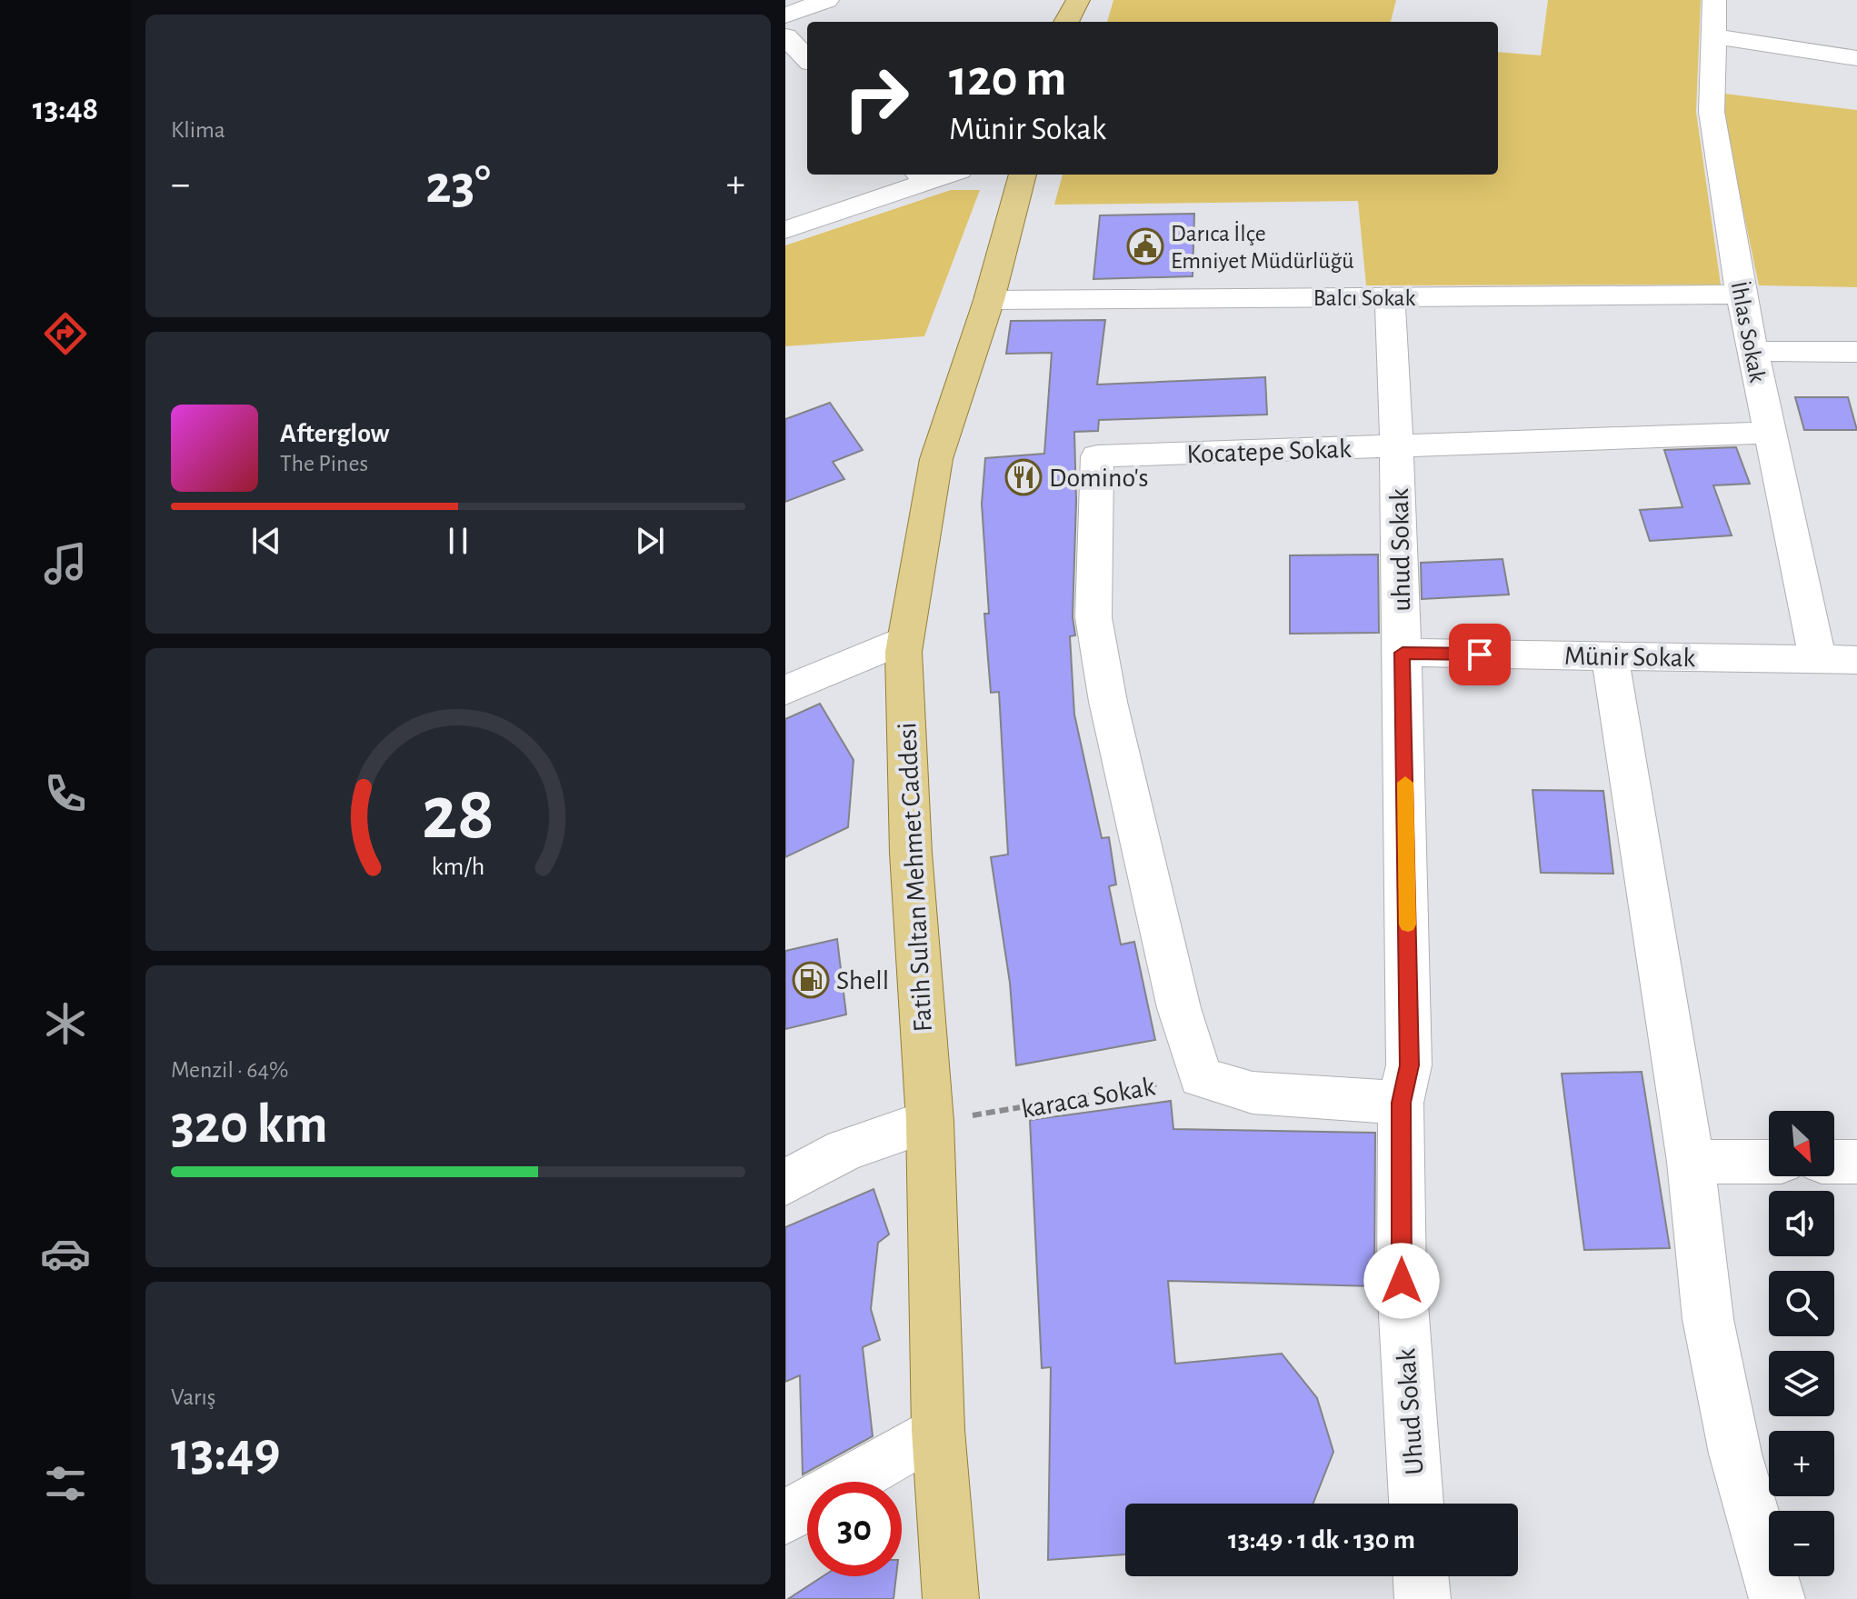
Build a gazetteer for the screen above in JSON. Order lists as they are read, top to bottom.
{
  "streets": {
    "main road": ["Fatih Sultan Mehmet Caddesi"],
    "street": [
      "Balcı Sokak",
      "İhlas Sokak",
      "Kocatepe Sokak",
      "uhud Sokak",
      "Münir Sokak",
      "Uhud Sokak"
    ],
    "path": ["karaca Sokak"]
  },
  "crossings": [
    ["Balcı Sokak", "İhlas Sokak"],
    ["Balcı Sokak", "Fatih Sultan Mehmet Caddesi"],
    ["İhlas Sokak", "Kocatepe Sokak"],
    ["İhlas Sokak", "Münir Sokak"],
    ["Kocatepe Sokak", "uhud Sokak"],
    ["Kocatepe Sokak", "karaca Sokak"],
    ["uhud Sokak", "Münir Sokak"],
    ["uhud Sokak", "Uhud Sokak"],
    ["Münir Sokak", "Uhud Sokak"],
    ["Fatih Sultan Mehmet Caddesi", "karaca Sokak"]
  ],
  "places": {
    "public building": ["Darıca İlçe Emniyet Müdürlüğü"],
    "restaurant": ["Domino's"],
    "fuel station": ["Shell"]
  },
  "north": "bottom right",
  "page": {
    "tabs": "13:48",
    "tile": [
      "Klima",
      ["Menzil · 64%", "320 km"],
      ["Varış", "13:49"]
    ],
    "turn": ["120 m", "Münir Sokak"],
    "heat": ["−", "23°", "+"],
    "song": ["Afterglow", "The Pines"],
    "map_buttons": ["+", "−"],
    "limit": "30",
    "trip": "13:49 · 1 dk · 130 m",
    "gauge": ["28", "km/h"]
  }
}
